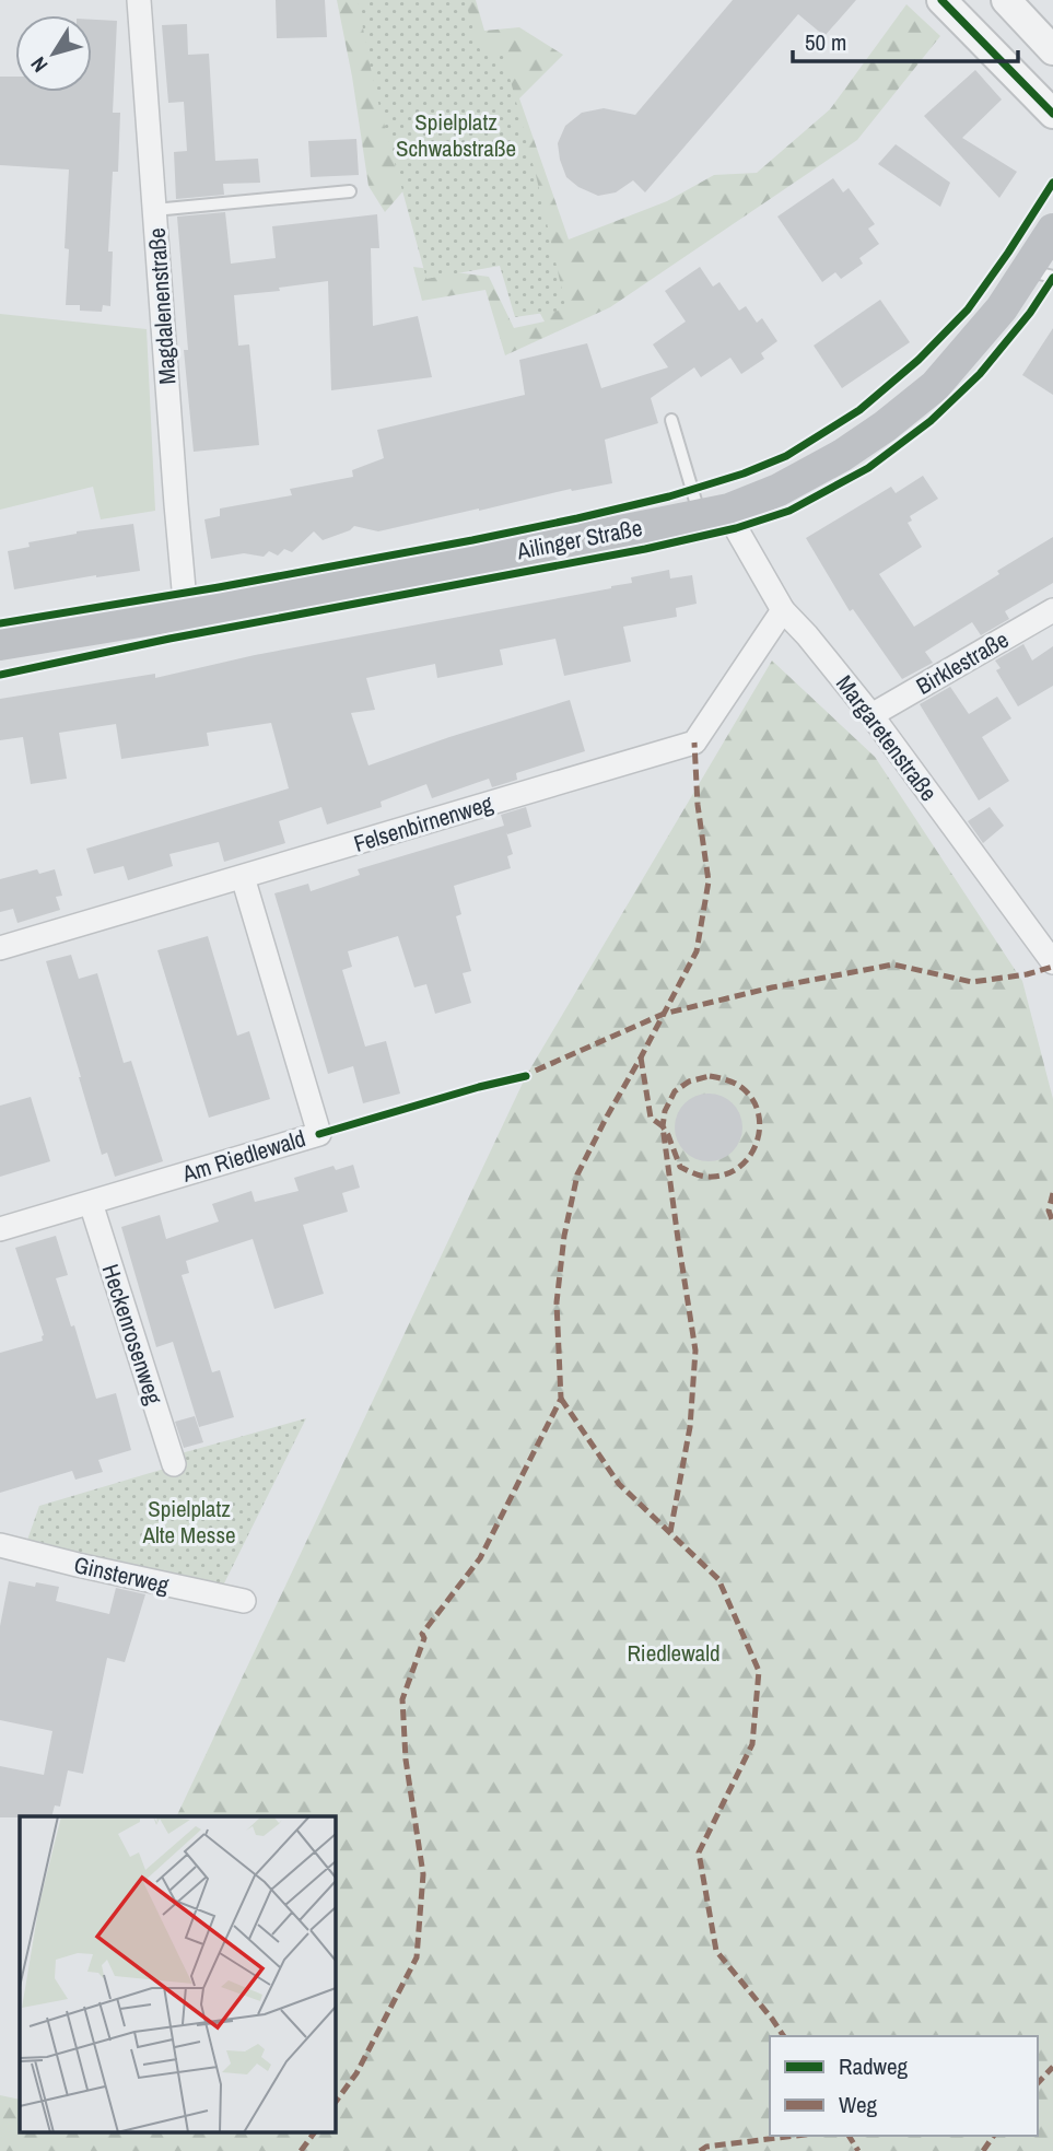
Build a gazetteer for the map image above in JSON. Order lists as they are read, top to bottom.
{
  "streets": {
    "main road": ["Ailinger Straße"],
    "street": [
      "Magdalenenstraße",
      "Birklestraße",
      "Margaretenstraße",
      "Felsenbirnenweg",
      "Am Riedlewald",
      "Heckenrosenweg",
      "Ginsterweg"
    ]
  },
  "crossings": [
    ["Magdalenenstraße", "Ailinger Straße"],
    ["Ailinger Straße", "Margaretenstraße"],
    ["Birklestraße", "Margaretenstraße"],
    ["Margaretenstraße", "Felsenbirnenweg"],
    ["Felsenbirnenweg", "Am Riedlewald"],
    ["Am Riedlewald", "Heckenrosenweg"]
  ],
  "parks": ["Spielplatz Schwabstraße", "Spielplatz Alte Messe", "Riedlewald"],
  "legend": ["Radweg", "Weg"],
  "scale_bar": "50 m",
  "north": "bottom left"
}
